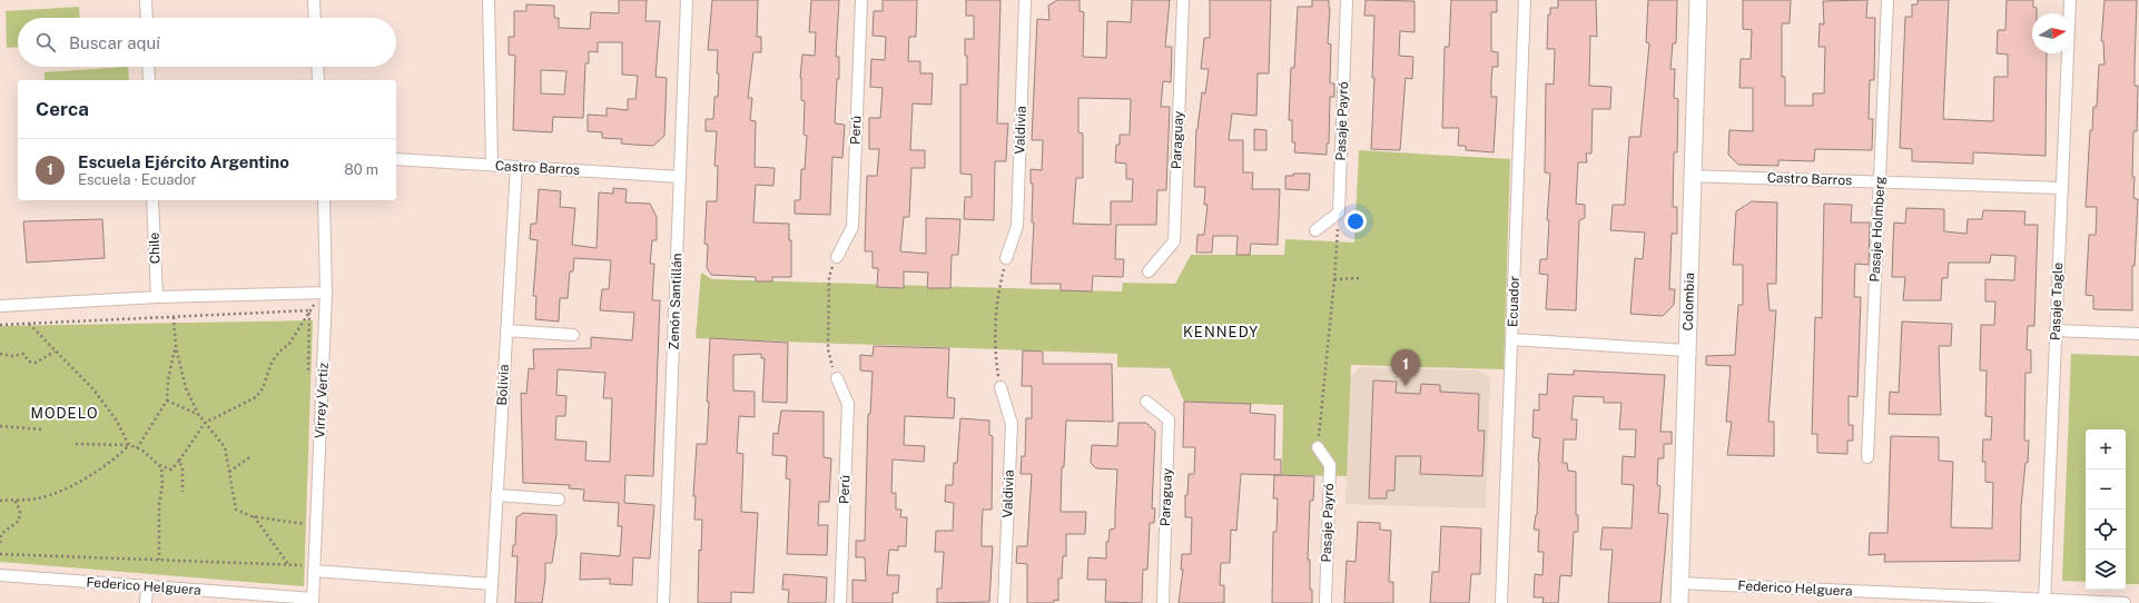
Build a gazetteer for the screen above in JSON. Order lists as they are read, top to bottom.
{
  "streets": {
    "street": [
      "Pasaje Payró",
      "Perú",
      "Valdivia",
      "Paraguay",
      "Castro Barros",
      "Pasaje Holmberg",
      "Chile",
      "Zenón Santillán",
      "Ecuador",
      "Colombia",
      "Pasaje Tagle",
      "Bolivia",
      "Virrey Vertiz",
      "Federico Helguera"
    ]
  },
  "crossings": [
    ["Castro Barros", "Pasaje Holmberg"],
    ["Castro Barros", "Zenón Santillán"],
    ["Castro Barros", "Colombia"],
    ["Castro Barros", "Pasaje Tagle"],
    ["Castro Barros", "Bolivia"],
    ["Colombia", "Federico Helguera"],
    ["Pasaje Tagle", "Federico Helguera"],
    ["Virrey Vertiz", "Federico Helguera"]
  ],
  "districts": ["KENNEDY", "MODELO"],
  "north": "right",
  "page": {
    "search": "Buscar aquí",
    "heading": "Cerca",
    "list": [
      {
        "mark": "1",
        "name": "Escuela Ejército Argentino",
        "note": "Escuela · Ecuador",
        "value": "80 m"
      }
    ],
    "pins": "1",
    "map_buttons": ["+", "−"]
  }
}
